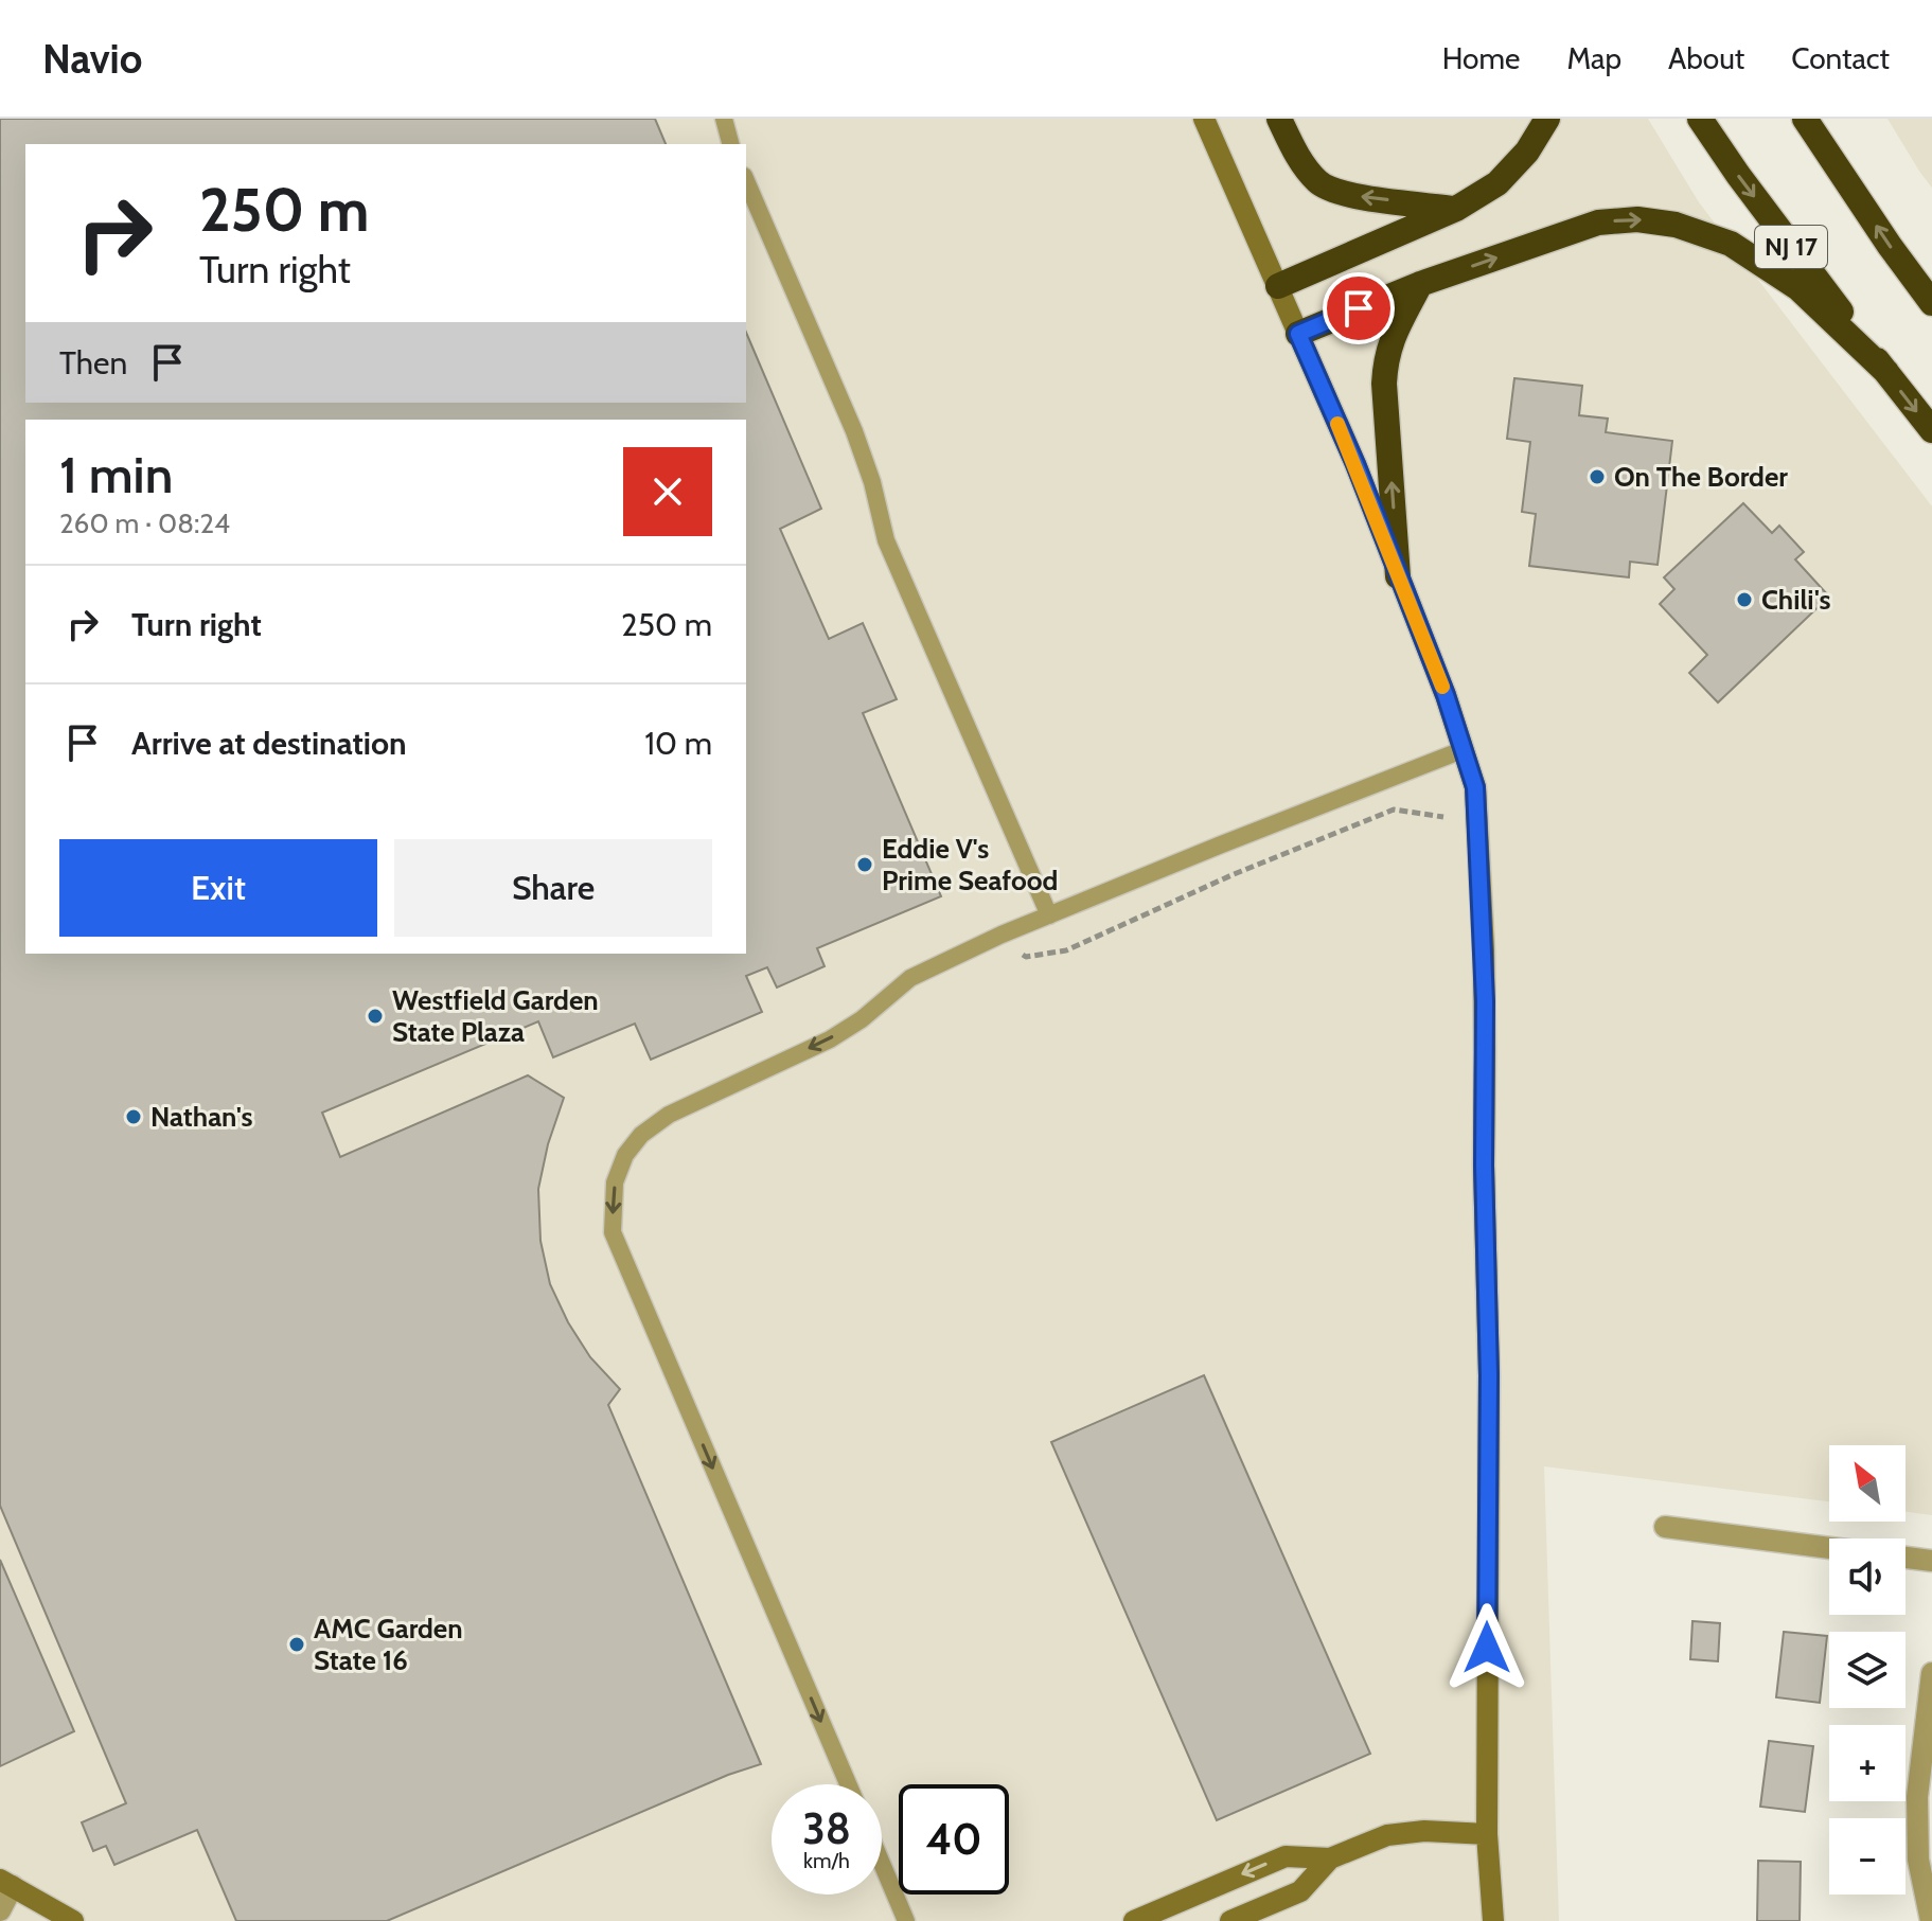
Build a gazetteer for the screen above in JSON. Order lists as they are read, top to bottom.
{
  "streets": {
    "highway": ["NJ 17"]
  },
  "places": [
    "On The Border",
    "Chili's",
    "Eddie V's Prime Seafood",
    "Westfield Garden State Plaza",
    "Nathan's",
    "AMC Garden State 16"
  ],
  "north": "top left",
  "page": {
    "header": "Navio",
    "nav": [
      "Home",
      "Map",
      "About",
      "Contact"
    ],
    "turn": ["250 m", "Turn right"],
    "then": "Then",
    "heading": ["1 min", "260 m · 08:24"],
    "list": [
      {
        "name": "Turn right",
        "value": "250 m"
      },
      {
        "name": "Arrive at destination",
        "value": "10 m"
      }
    ],
    "buttons": ["Exit", "Share"],
    "map_buttons": ["+", "−"],
    "speed": "38 km/h",
    "limit": "40"
  }
}
